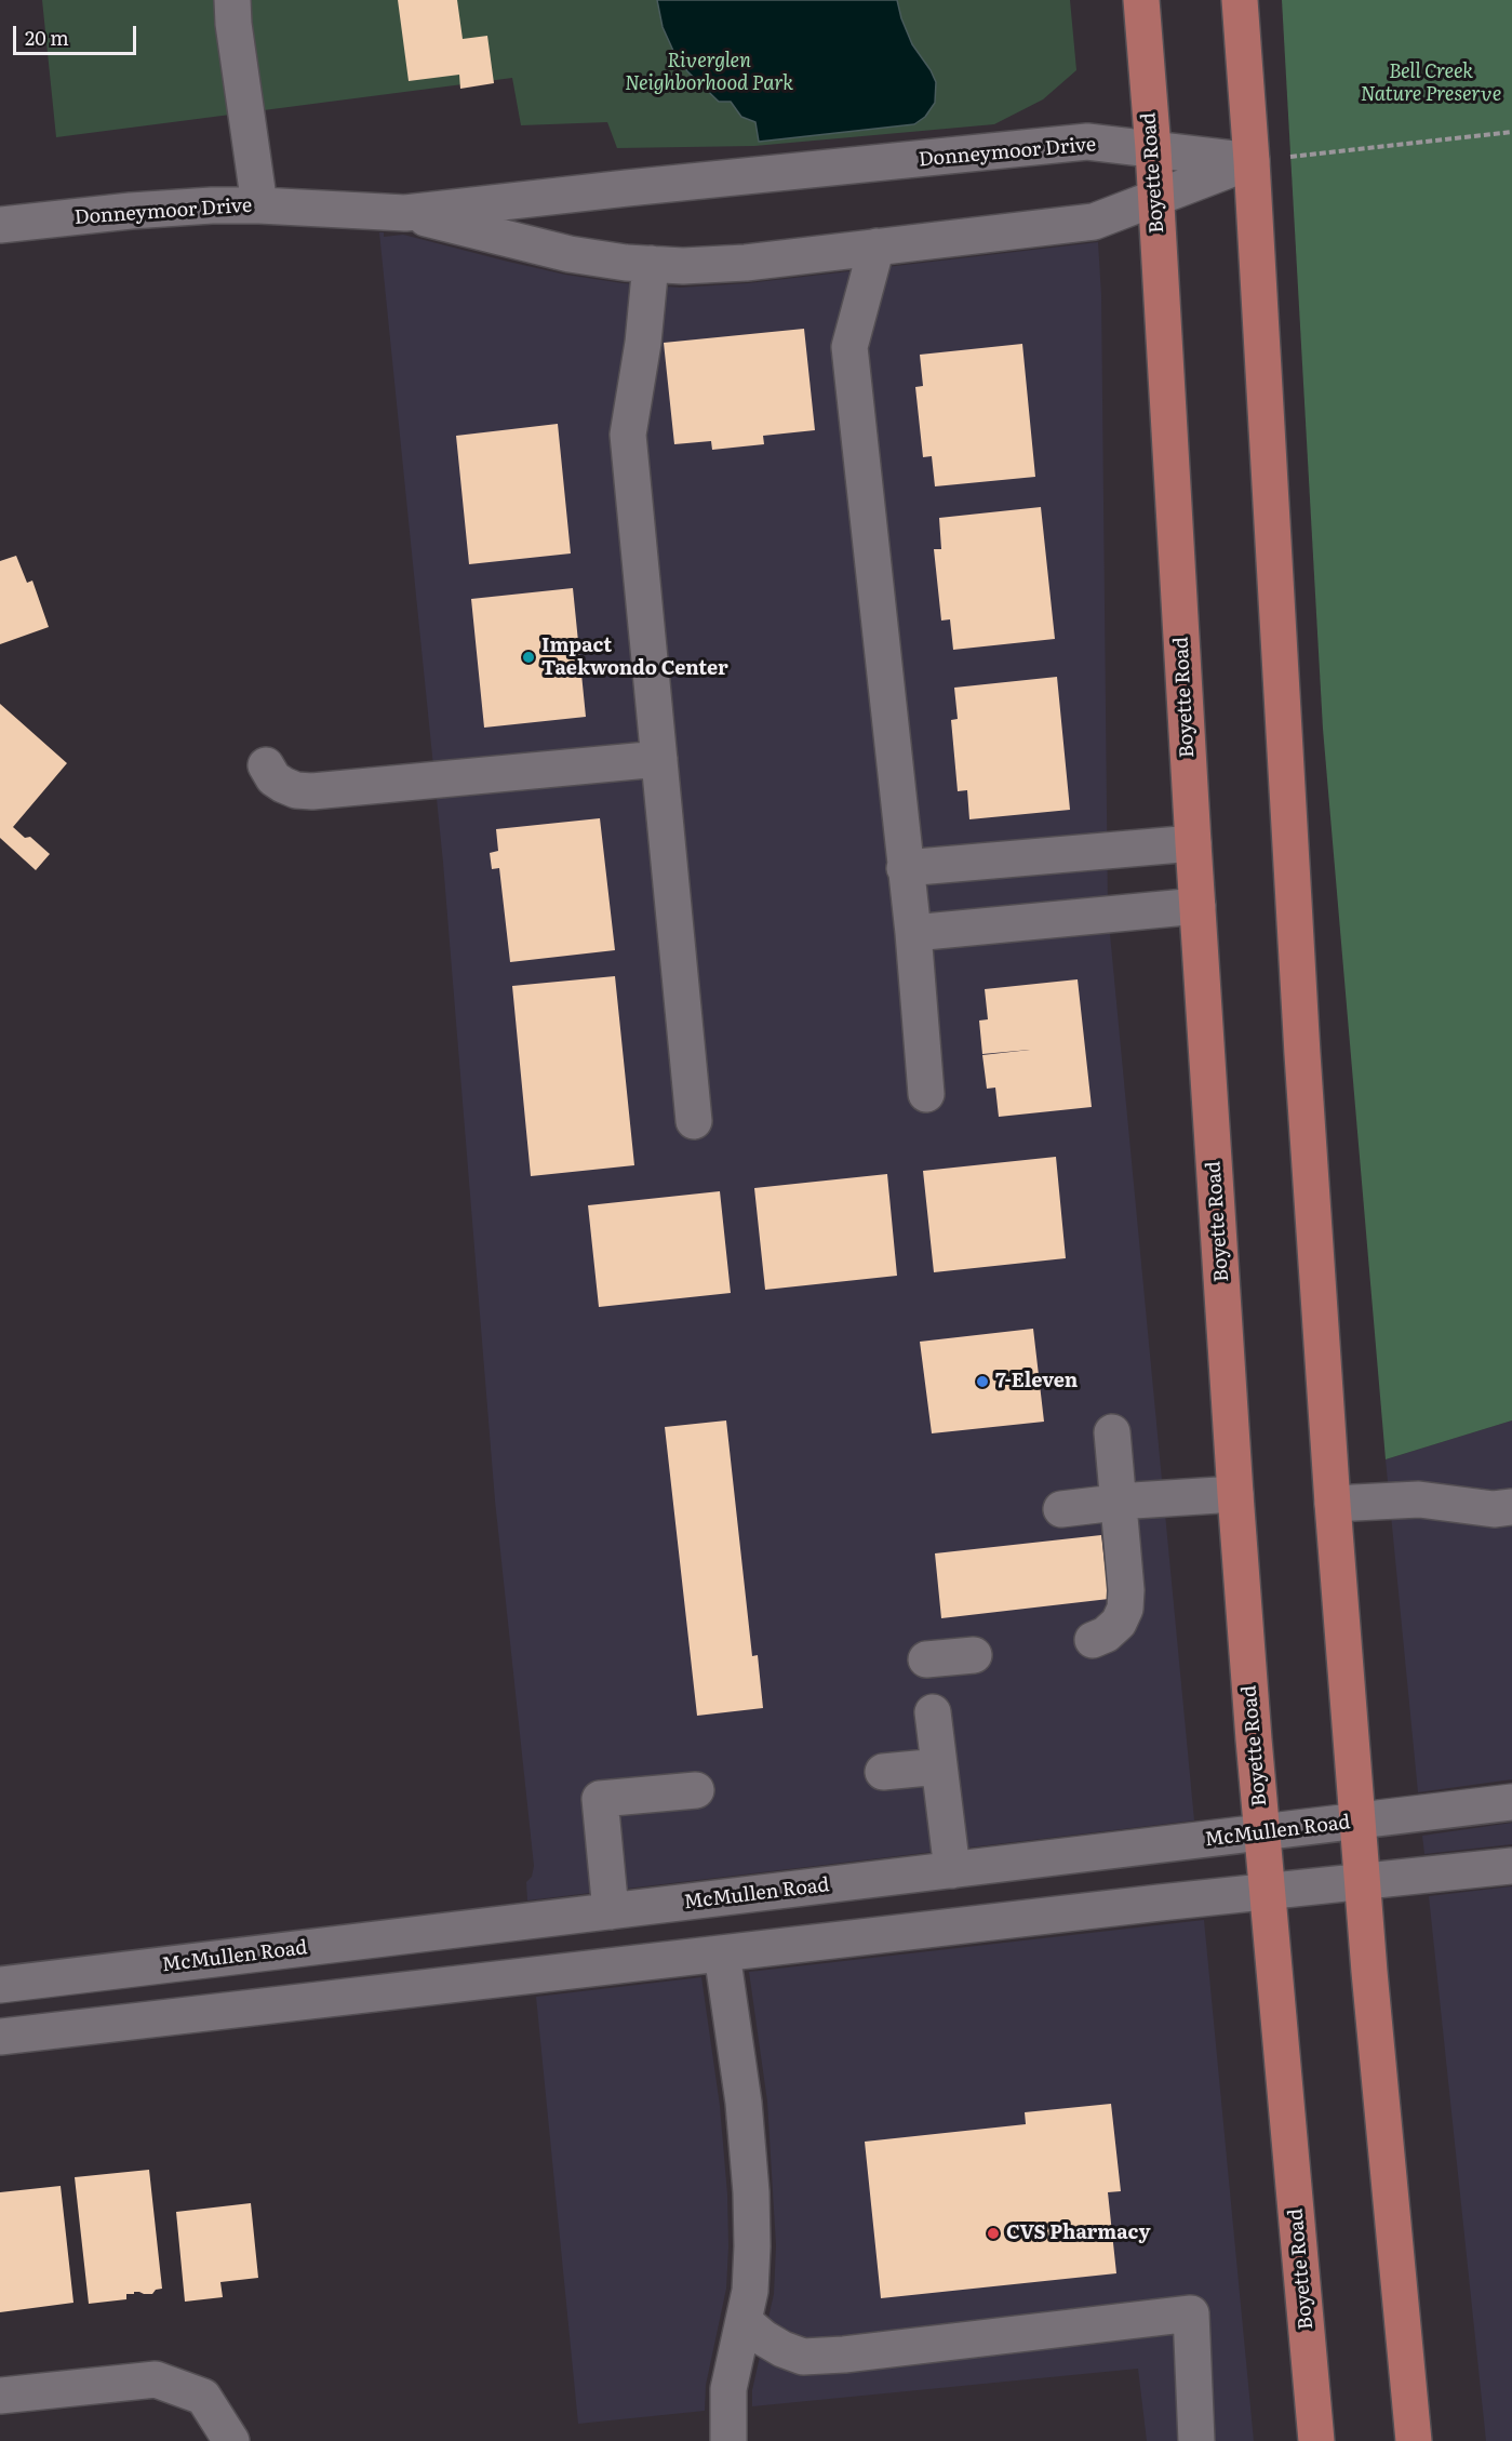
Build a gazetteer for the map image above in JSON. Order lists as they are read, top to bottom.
{
  "streets": {
    "main road": ["Boyette Road"],
    "street": ["Donneymoor Drive", "McMullen Road"]
  },
  "crossings": [
    ["Donneymoor Drive", "Boyette Road"],
    ["Boyette Road", "McMullen Road"]
  ],
  "parks": ["Riverglen Neighborhood Park", "Bell Creek Nature Preserve"],
  "places": ["Impact Taekwondo Center", "7-Eleven", "CVS Pharmacy"],
  "scale_bar": "20 m"
}
